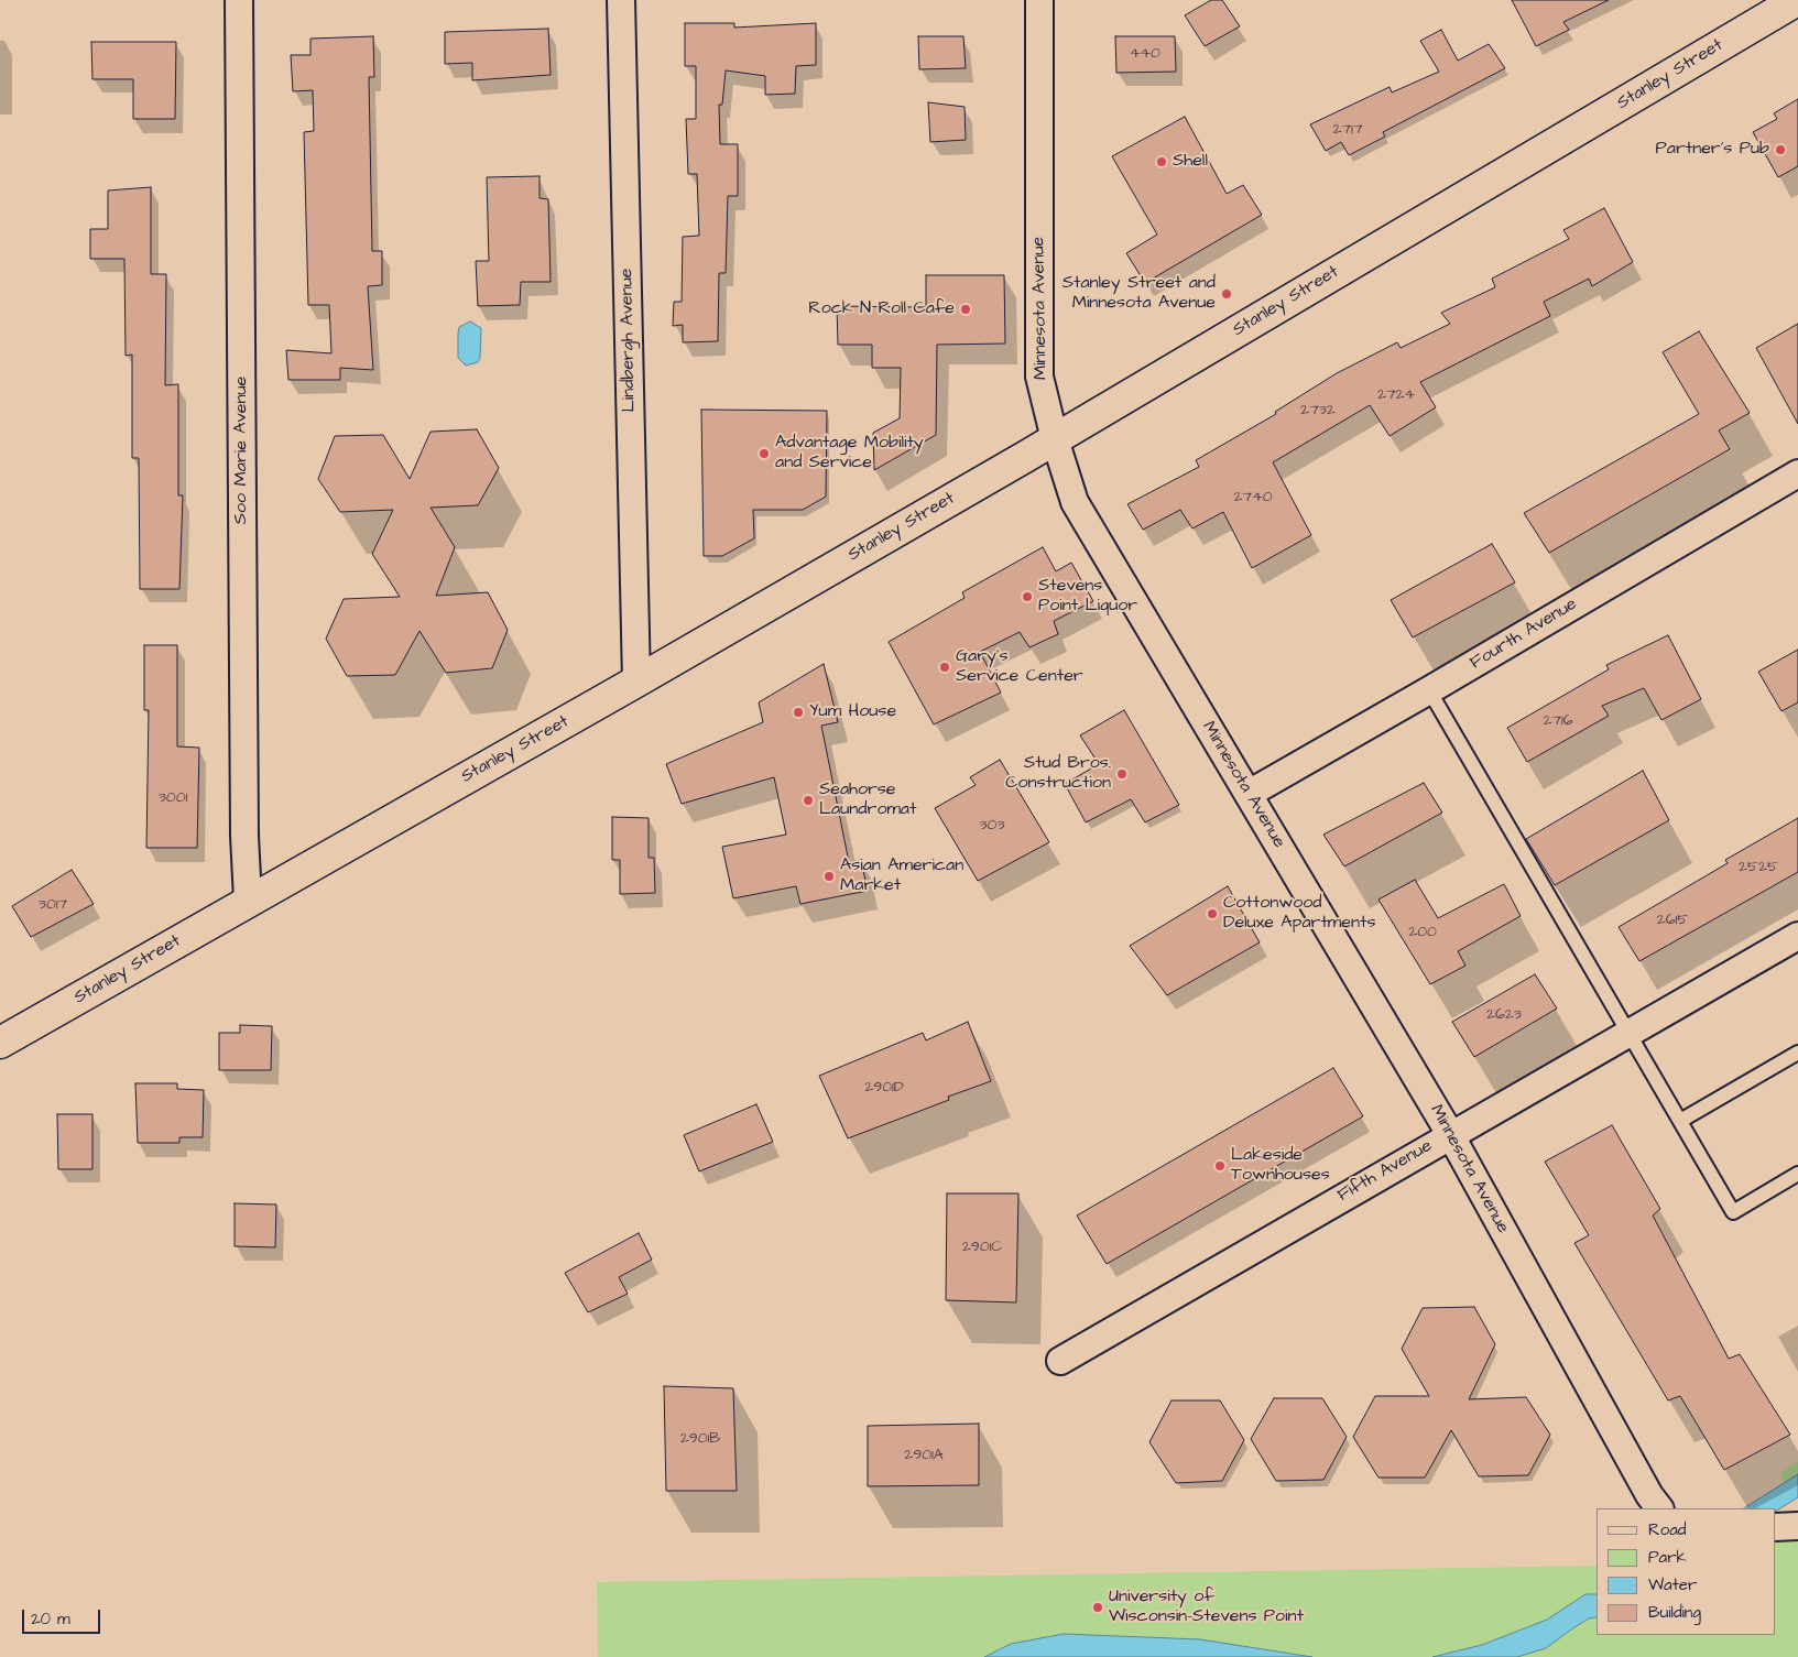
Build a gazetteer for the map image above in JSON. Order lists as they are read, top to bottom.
{
  "streets": {
    "street": [
      "Stanley Street",
      "Minnesota Avenue",
      "Lindbergh Avenue",
      "Soo Marie Avenue",
      "Fourth Avenue",
      "Fifth Avenue"
    ]
  },
  "crossings": [
    ["Stanley Street", "Minnesota Avenue"],
    ["Stanley Street", "Lindbergh Avenue"],
    ["Stanley Street", "Soo Marie Avenue"],
    ["Minnesota Avenue", "Fourth Avenue"],
    ["Minnesota Avenue", "Fifth Avenue"]
  ],
  "places": [
    "Partner's Pub",
    "Shell",
    "Stanley Street and Minnesota Avenue",
    "Rock N Roll Cafe",
    "Advantage Mobility and Service",
    "Stevens Point Liquor",
    "Gary's Service Center",
    "Yum House",
    "Stud Bros. Construction",
    "Seahorse Laundromat",
    "Asian American Market",
    "Cottonwood Deluxe Apartments",
    "Lakeside Townhouses",
    "University of Wisconsin–Stevens Point"
  ],
  "house_numbers": [
    "440",
    "2717",
    "2724",
    "2732",
    "2740",
    "2716",
    "3001",
    "303",
    "2525",
    "3017",
    "2615",
    "200",
    "2623",
    "2901D",
    "2901C",
    "2901B",
    "2901A"
  ],
  "legend": [
    "Road",
    "Park",
    "Water",
    "Building"
  ],
  "scale_bar": "20 m"
}
